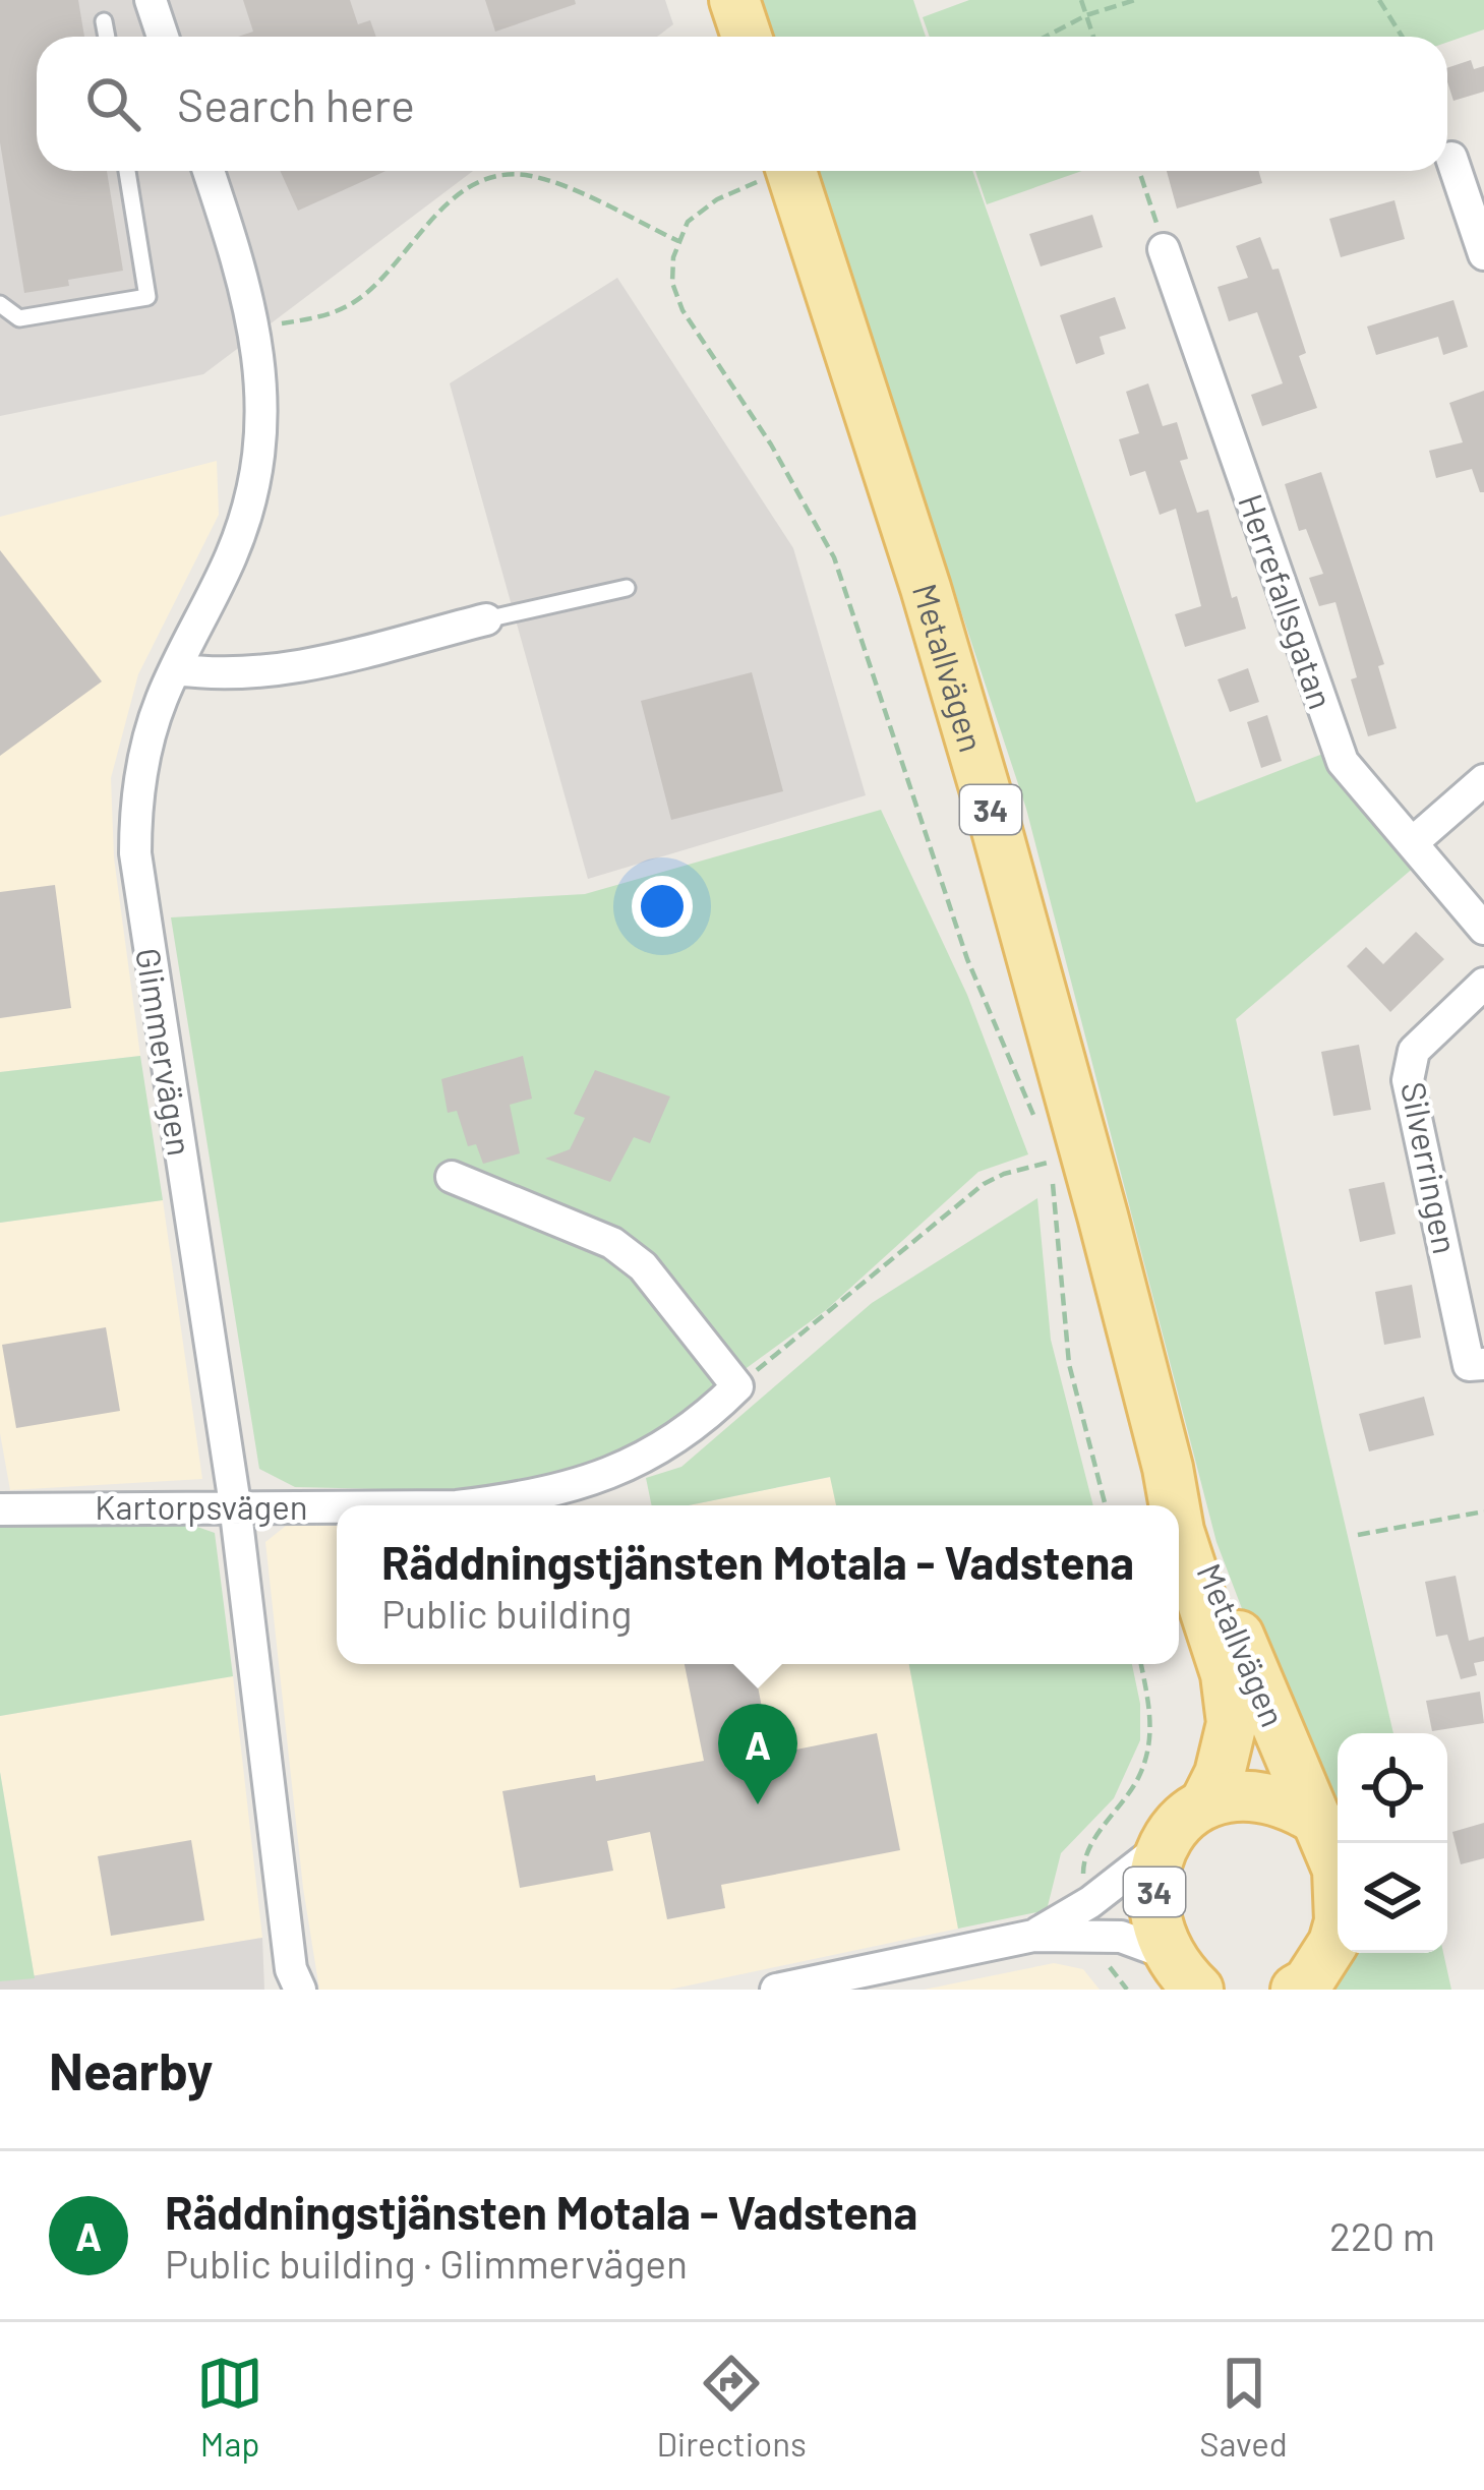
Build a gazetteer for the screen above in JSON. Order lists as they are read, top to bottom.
{
  "streets": {
    "main road": ["Metallvägen", "34"],
    "street": [
      "Herrefallsgatan",
      "Glimmervägen",
      "Silverringen",
      "Kartorpsvägen"
    ]
  },
  "crossings": [
    ["Metallvägen", "34"],
    ["Glimmervägen", "Kartorpsvägen"]
  ],
  "page": {
    "search": "Search here",
    "popup": ["Räddningstjänsten Motala - Vadstena", "Public building"],
    "pins": "A",
    "heading": "Nearby",
    "list": [
      {
        "mark": "A",
        "name": "Räddningstjänsten Motala - Vadstena",
        "note": "Public building · Glimmervägen",
        "value": "220 m"
      }
    ],
    "nav": ["Map", "Directions", "Saved"]
  }
}
